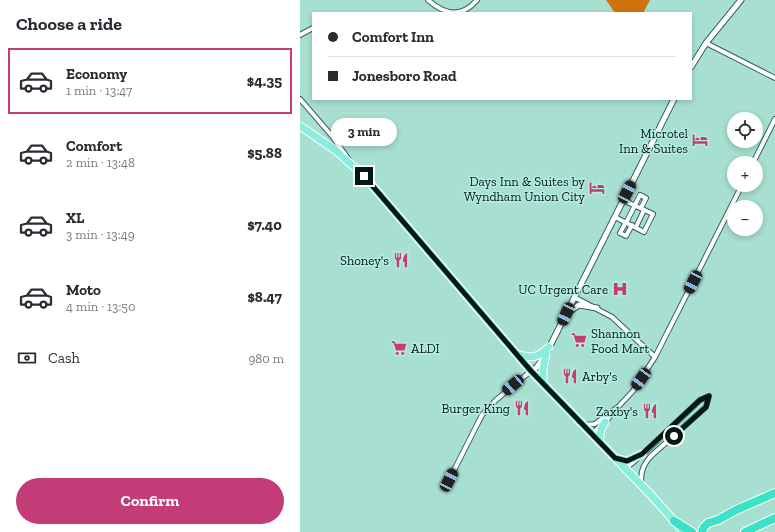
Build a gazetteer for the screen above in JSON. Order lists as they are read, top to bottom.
{
  "places": {
    "hotel": ["Microtel Inn & Suites", "Days Inn & Suites by Wyndham Union City"],
    "restaurant": [
      "Shoney's",
      "Arby's",
      "Burger King",
      "Zaxby's"
    ],
    "hospital": ["UC Urgent Care"],
    "supermarket": ["Shannon Food Mart", "ALDI"]
  },
  "page": {
    "heading": "Choose a ride",
    "banner": ["Comfort Inn", "Jonesboro Road"],
    "list": [
      {
        "name": "Economy",
        "note": "1 min · 13:47",
        "value": "$4.35"
      },
      {
        "name": "Comfort",
        "note": "2 min · 13:48",
        "value": "$5.88"
      },
      {
        "name": "XL",
        "note": "3 min · 13:49",
        "value": "$7.40"
      },
      {
        "name": "Moto",
        "note": "4 min · 13:50",
        "value": "$8.47"
      }
    ],
    "map_buttons": ["+", "−"],
    "bubble": "3 min",
    "pay": ["Cash", "980 m"],
    "buttons": "Confirm"
  }
}
